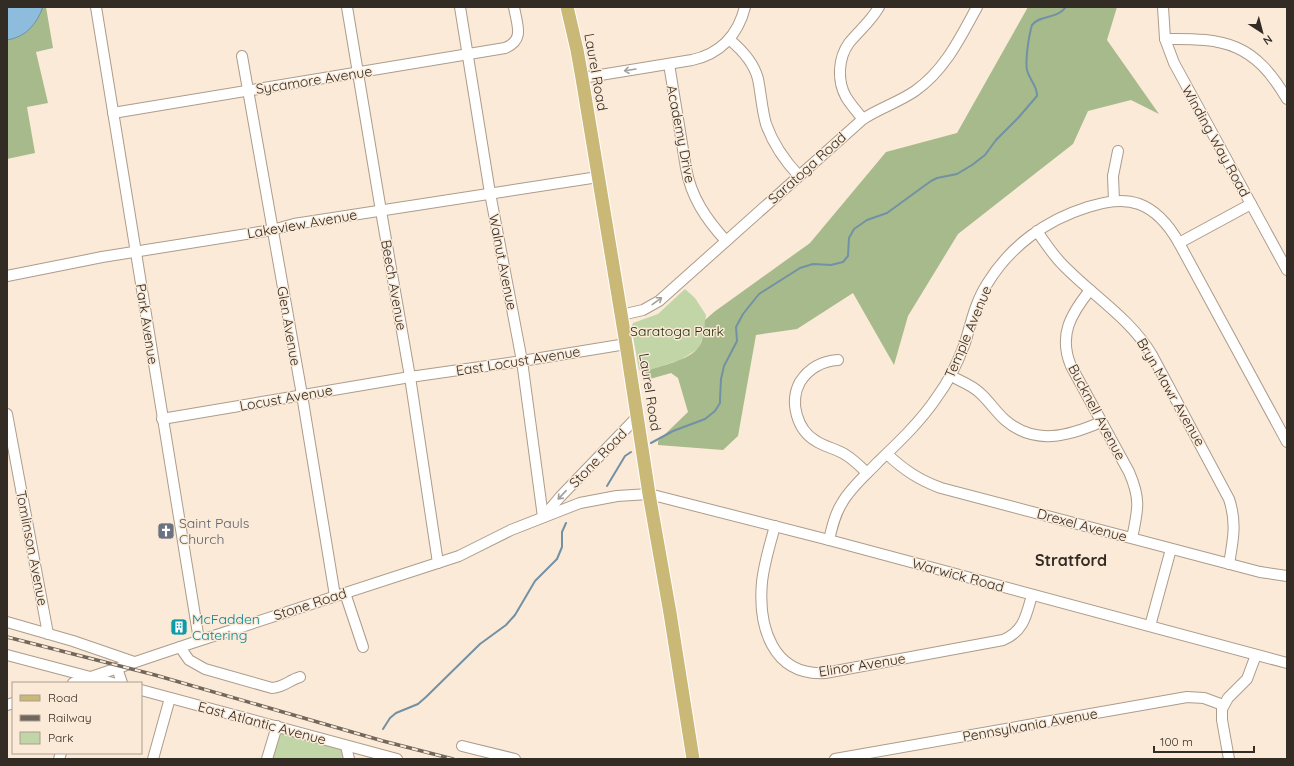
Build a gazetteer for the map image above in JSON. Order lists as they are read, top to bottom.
{
  "streets": {
    "main road": ["Laurel Road"],
    "street": [
      "Sycamore Avenue",
      "Academy Drive",
      "Winding Way Road",
      "Saratoga Road",
      "Lakeview Avenue",
      "Walnut Avenue",
      "Beech Avenue",
      "Park Avenue",
      "Glen Avenue",
      "Temple Avenue",
      "East Locust Avenue",
      "Bryn Mawr Avenue",
      "Locust Avenue",
      "Bucknell Avenue",
      "Stone Road",
      "Drexel Avenue",
      "Tomlinson Avenue",
      "Warwick Road",
      "Elinor Avenue",
      "East Atlantic Avenue",
      "Pennsylvania Avenue"
    ]
  },
  "crossings": [
    ["Laurel Road", "Saratoga Road"],
    ["Laurel Road", "Lakeview Avenue"],
    ["Laurel Road", "East Locust Avenue"],
    ["Laurel Road", "Stone Road"],
    ["Laurel Road", "Warwick Road"],
    ["Sycamore Avenue", "Walnut Avenue"],
    ["Sycamore Avenue", "Beech Avenue"],
    ["Sycamore Avenue", "Park Avenue"],
    ["Sycamore Avenue", "Glen Avenue"],
    ["Academy Drive", "Saratoga Road"],
    ["Lakeview Avenue", "Walnut Avenue"],
    ["Lakeview Avenue", "Beech Avenue"],
    ["Lakeview Avenue", "Park Avenue"],
    ["Lakeview Avenue", "Glen Avenue"],
    ["Walnut Avenue", "East Locust Avenue"],
    ["Walnut Avenue", "Stone Road"],
    ["Beech Avenue", "East Locust Avenue"],
    ["Beech Avenue", "Locust Avenue"],
    ["Beech Avenue", "Stone Road"],
    ["Park Avenue", "Locust Avenue"],
    ["Park Avenue", "Stone Road"],
    ["Glen Avenue", "Locust Avenue"],
    ["Glen Avenue", "Stone Road"],
    ["Temple Avenue", "Bryn Mawr Avenue"],
    ["Temple Avenue", "Drexel Avenue"],
    ["Temple Avenue", "Warwick Road"],
    ["East Locust Avenue", "Locust Avenue"],
    ["Bryn Mawr Avenue", "Bucknell Avenue"],
    ["Bryn Mawr Avenue", "Drexel Avenue"],
    ["Bucknell Avenue", "Drexel Avenue"],
    ["Stone Road", "Warwick Road"],
    ["Warwick Road", "Elinor Avenue"]
  ],
  "districts": ["Stratford"],
  "parks": ["Saratoga Park"],
  "places": {
    "church": ["Saint Pauls Church"],
    "building": ["McFadden Catering"]
  },
  "legend": ["Road", "Railway", "Park"],
  "scale_bar": "100 m",
  "north": "bottom right"
}
